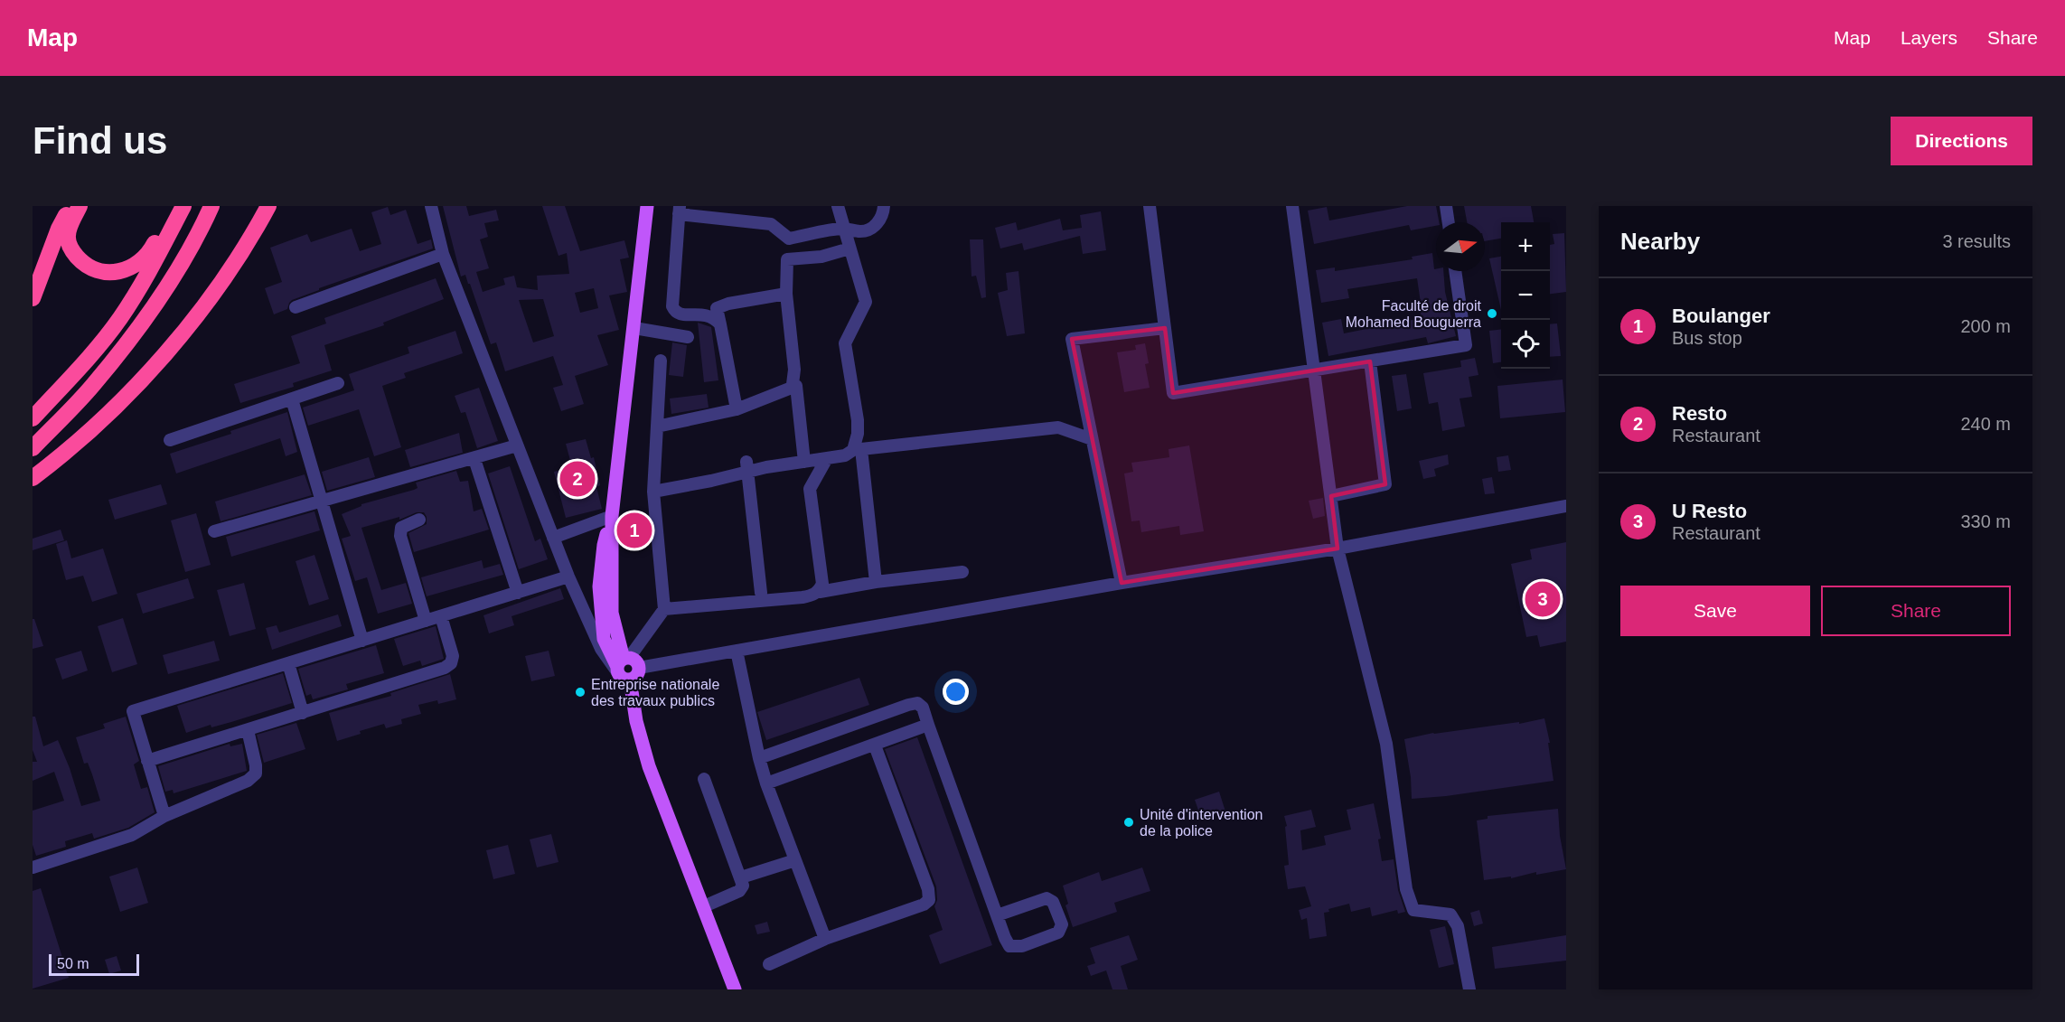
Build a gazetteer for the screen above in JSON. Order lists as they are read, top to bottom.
{
  "places": ["Faculté de droit Mohamed Bouguerra", "Entreprise nationale des travaux publics", "Unité d'intervention de la police"],
  "scale_bar": "50 m",
  "north": "right",
  "page": {
    "header": "Map",
    "nav": ["Map", "Layers", "Share"],
    "buttons": [
      "Directions",
      ["Save", "Share"]
    ],
    "title": "Find us",
    "heading": ["Nearby", "3 results"],
    "map_buttons": ["+", "−"],
    "list": [
      {
        "mark": "1",
        "name": "Boulanger",
        "note": "Bus stop",
        "value": "200 m"
      },
      {
        "mark": "2",
        "name": "Resto",
        "note": "Restaurant",
        "value": "240 m"
      },
      {
        "mark": "3",
        "name": "U Resto",
        "note": "Restaurant",
        "value": "330 m"
      }
    ],
    "pins": ["2", "1", "3"],
    "scale": "50 m"
  }
}
